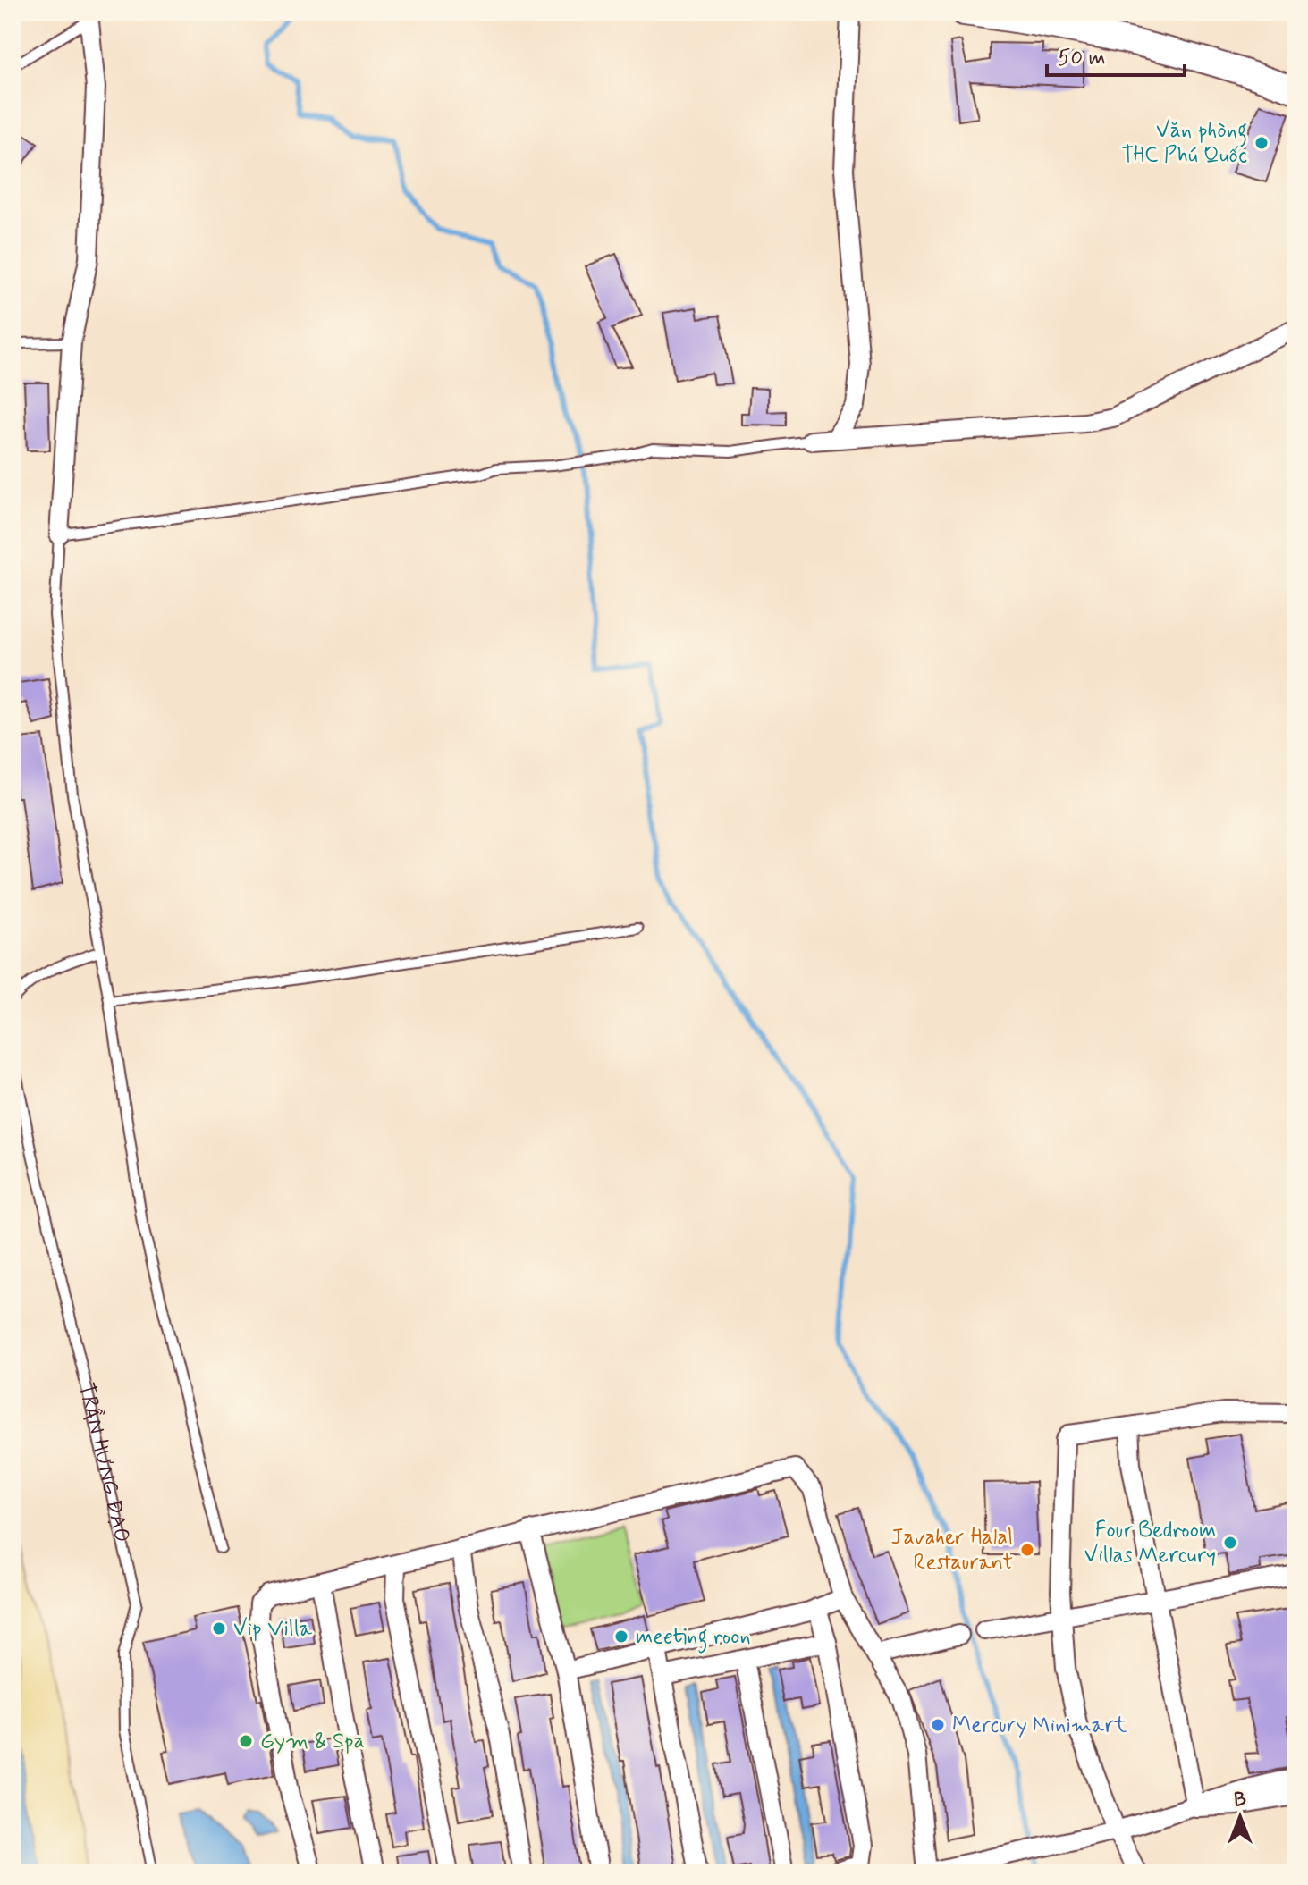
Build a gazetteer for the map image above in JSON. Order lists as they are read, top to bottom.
{
  "streets": {
    "lane": ["TRẦN HƯNG ĐẠO"]
  },
  "places": [
    "Văn phòng THC Phú Quốc",
    "Four Bedroom Villas Mercury",
    "Javaher Halal Restaurant",
    "Vip Villa",
    "meeting roon",
    "Mercury Minimart",
    "Gym & Spa"
  ],
  "scale_bar": "50 m",
  "north": "top"
}
